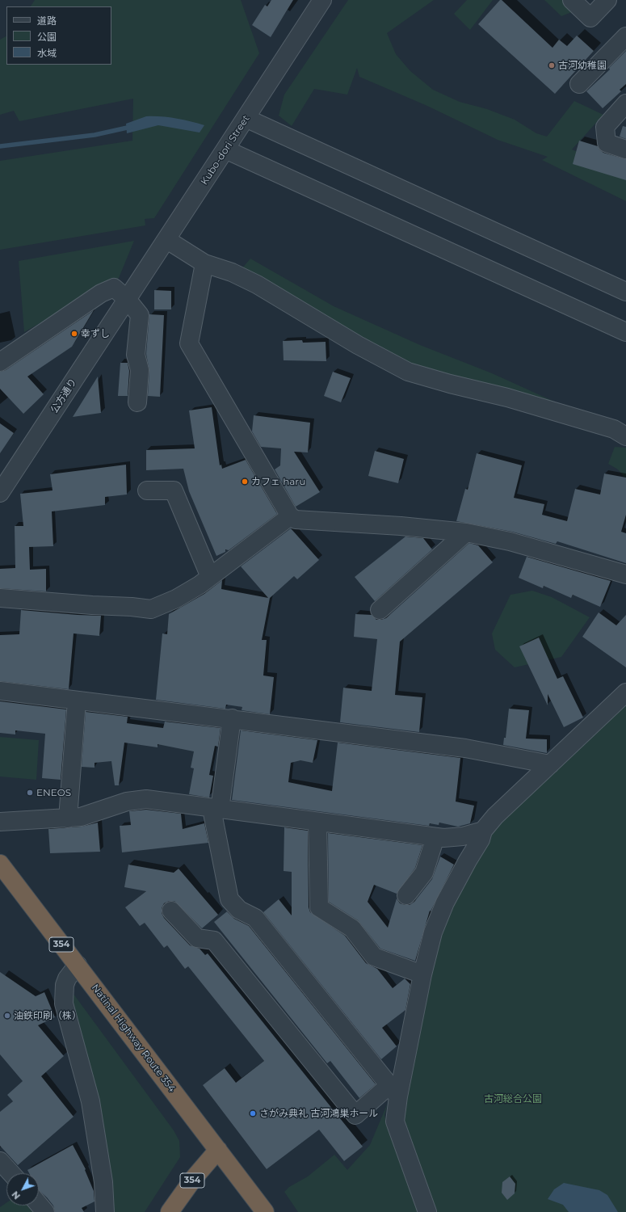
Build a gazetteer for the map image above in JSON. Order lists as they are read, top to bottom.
{
  "streets": {
    "highway": ["354", "Natinal Highway Route 354"],
    "street": ["Kubo-dori Street", "公方通り"]
  },
  "crossings": [
    ["Kubo-dori Street", "公方通り"],
    ["354", "Natinal Highway Route 354"]
  ],
  "parks": ["古河総合公園"],
  "places": [
    "古河幼稚園",
    "幸ずし",
    "カフェ haru",
    "ENEOS",
    "油鉄印刷（株）",
    "さがみ典礼 古河鴻巣ホール"
  ],
  "legend": ["道路", "公園", "水域"],
  "north": "bottom left"
}
